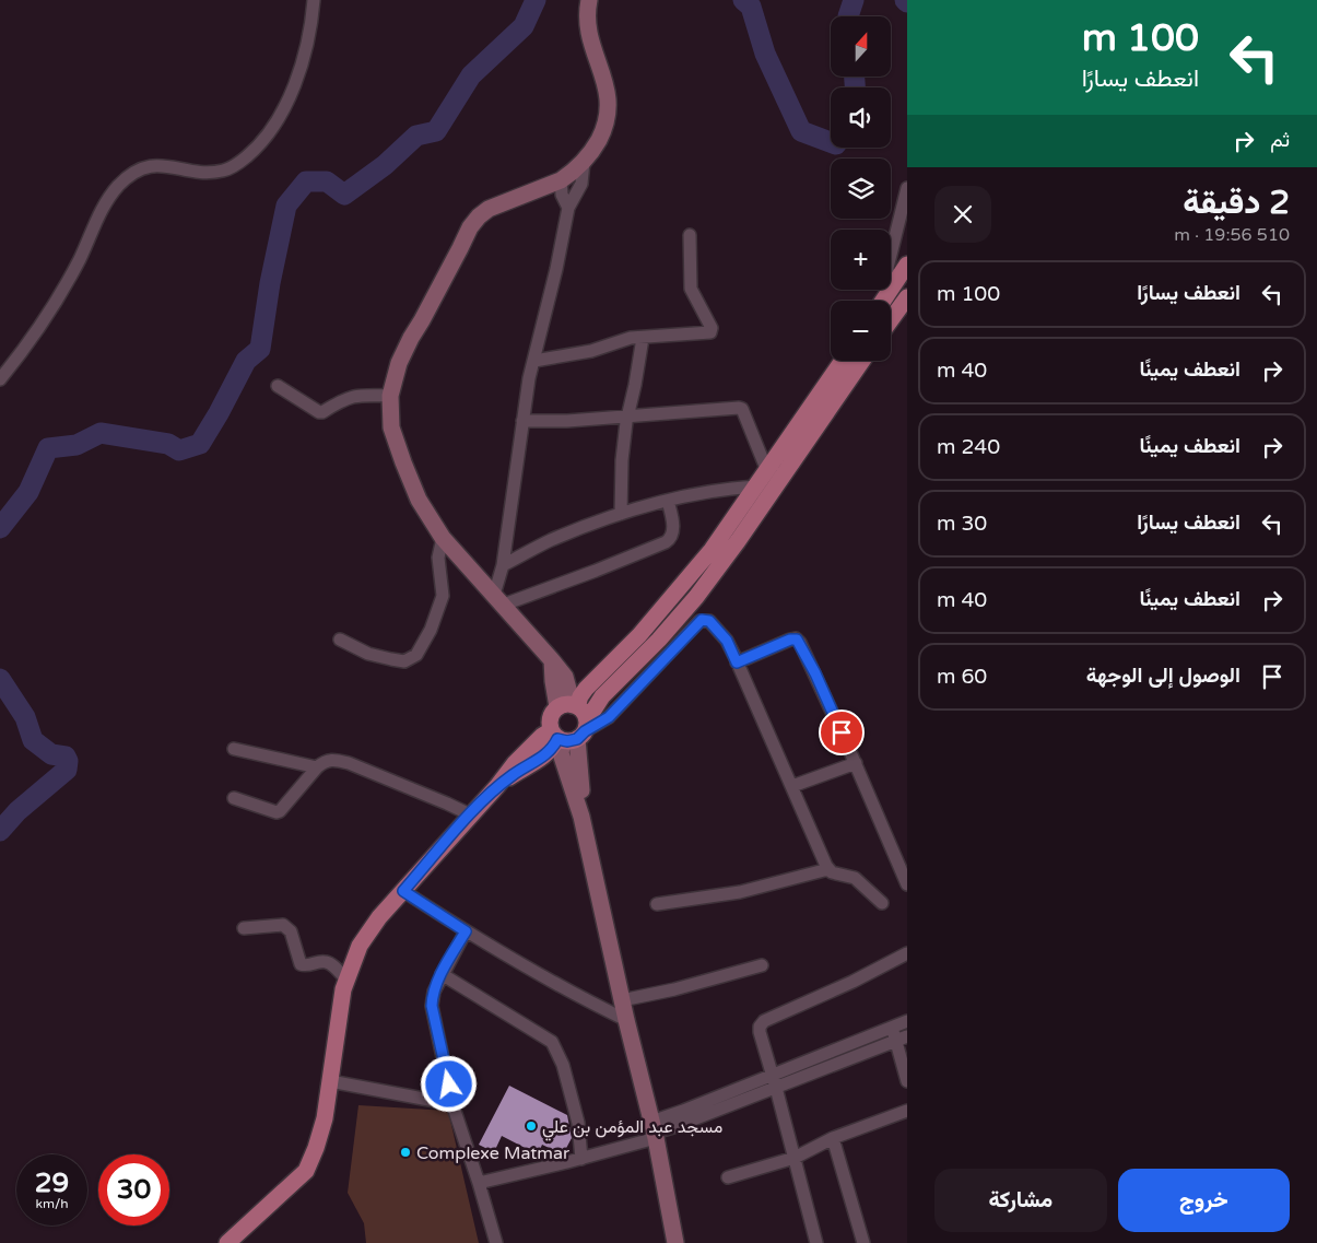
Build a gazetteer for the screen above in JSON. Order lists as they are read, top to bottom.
{
  "places": ["مسجد عبد المؤمن بن علي", "Complexe Matmar"],
  "north": "top",
  "page": {
    "turn": ["100 m", "انعطف يسارًا"],
    "map_buttons": ["+", "−"],
    "then": "ثم",
    "heading": ["2 دقيقة", "510 m · 19:56"],
    "list": [
      {
        "name": "انعطف يسارًا",
        "value": "100 m"
      },
      {
        "name": "انعطف يمينًا",
        "value": "40 m"
      },
      {
        "name": "انعطف يمينًا",
        "value": "240 m"
      },
      {
        "name": "انعطف يسارًا",
        "value": "30 m"
      },
      {
        "name": "انعطف يمينًا",
        "value": "40 m"
      },
      {
        "name": "الوصول إلى الوجهة",
        "value": "60 m"
      }
    ],
    "speed": "29 km/h",
    "limit": "30",
    "buttons": ["خروج", "مشاركة"]
  }
}
